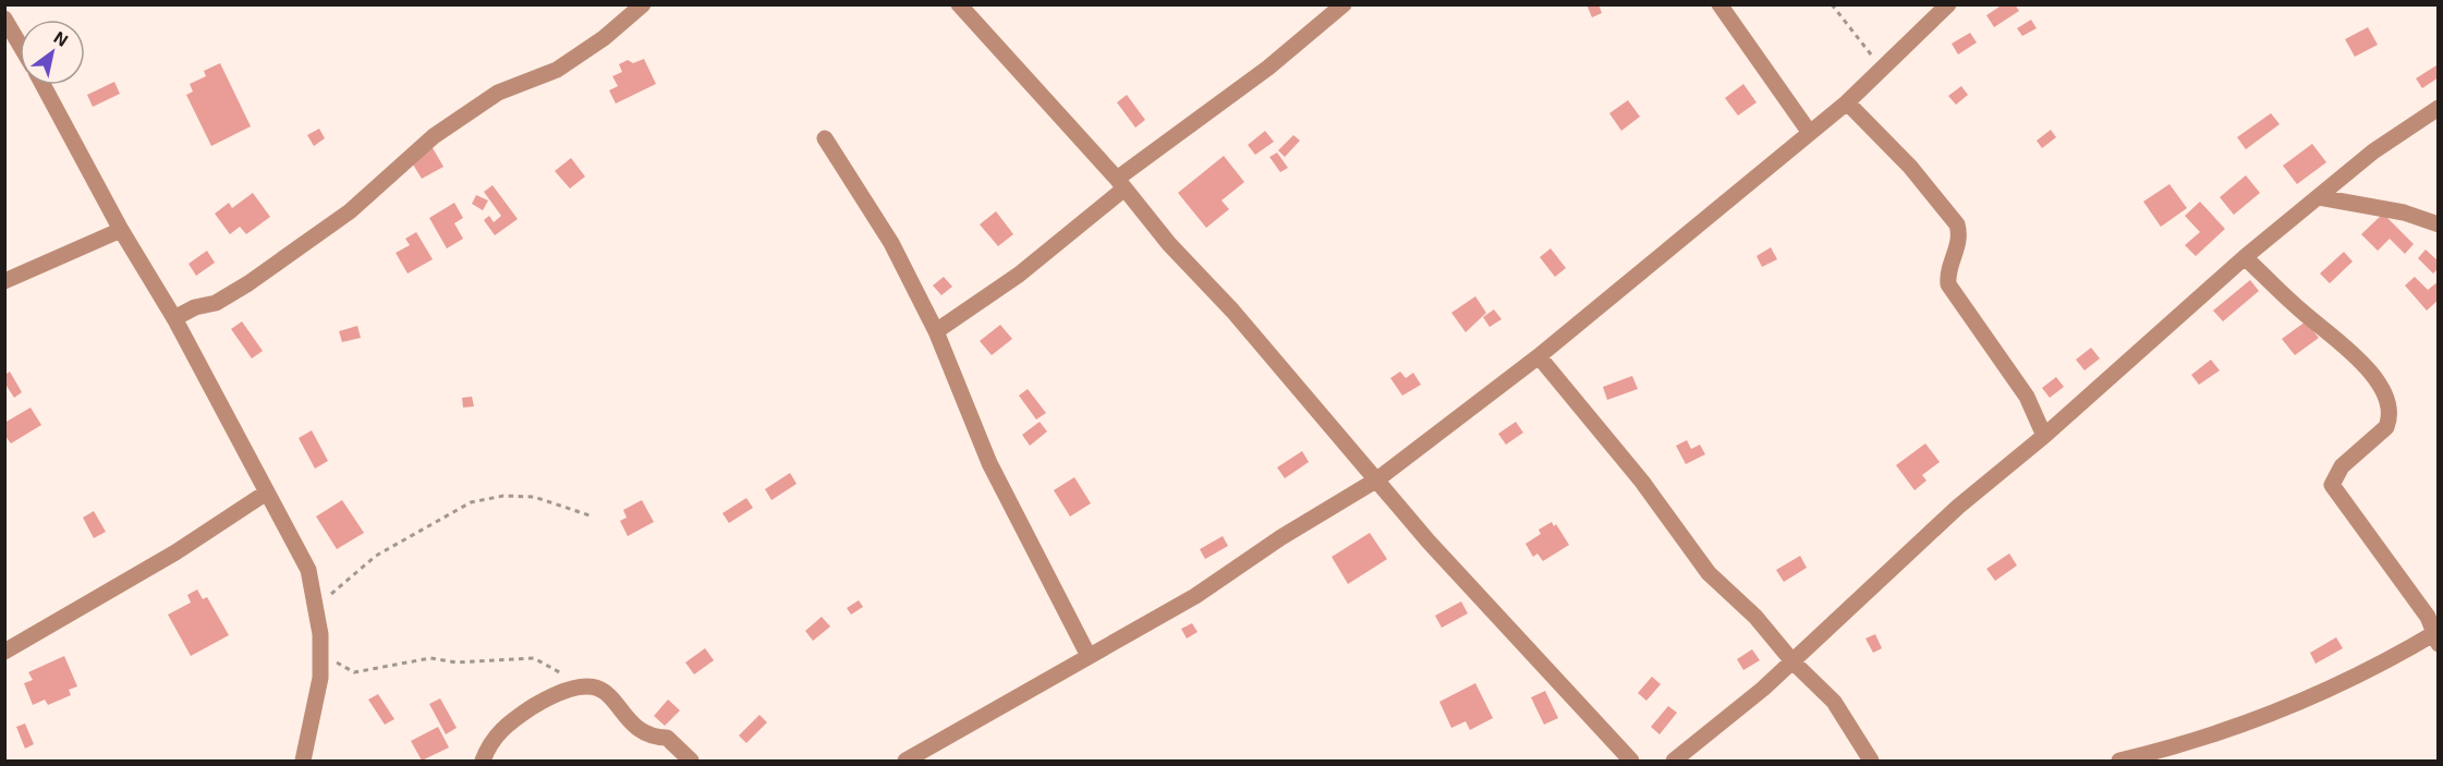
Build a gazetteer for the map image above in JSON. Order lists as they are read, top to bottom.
{
  "north": "top right"
}
